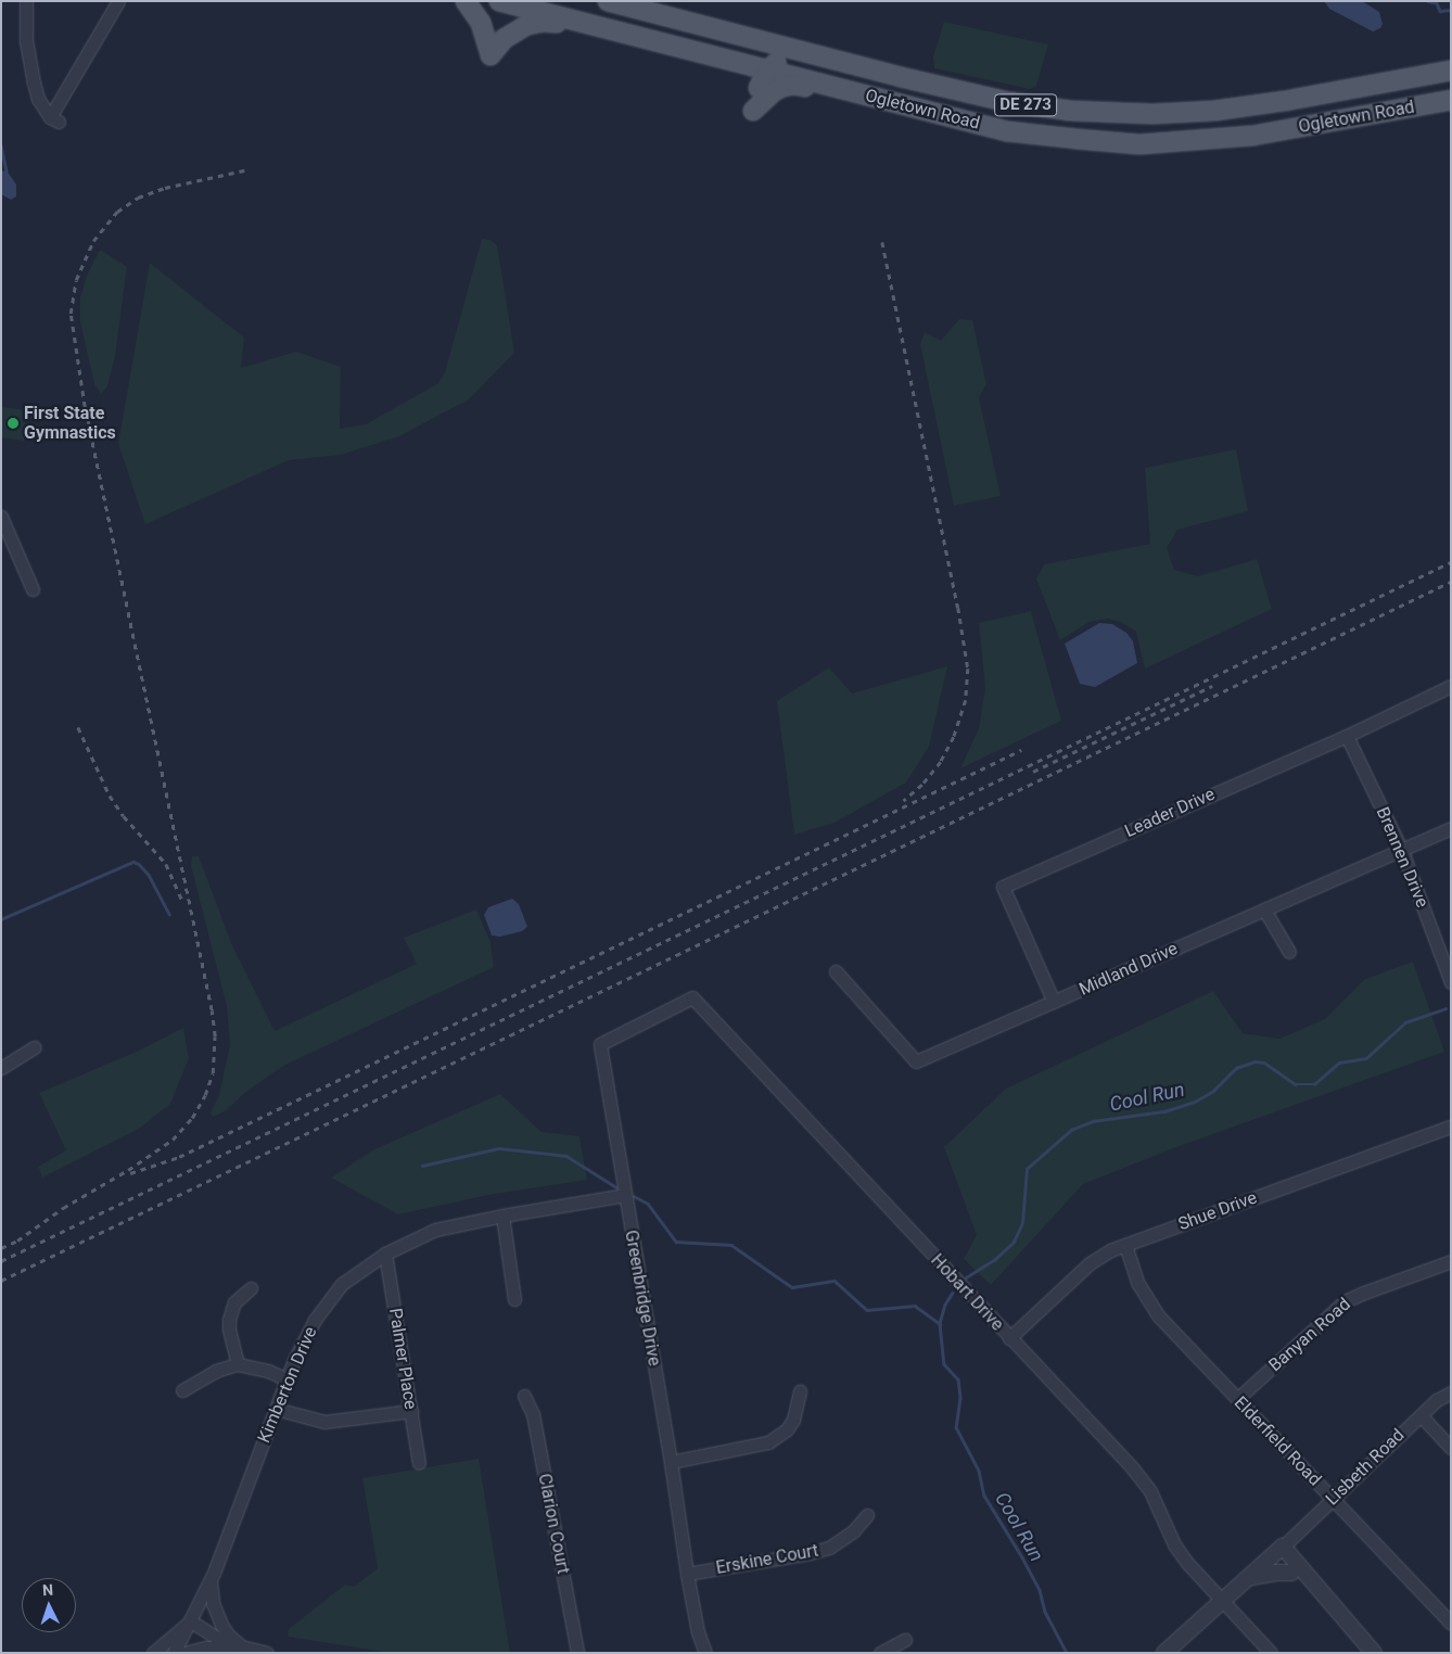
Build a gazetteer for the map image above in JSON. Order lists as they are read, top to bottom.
{
  "streets": {
    "main road": ["DE 273", "Ogletown Road"],
    "street": [
      "Leader Drive",
      "Brennen Drive",
      "Midland Drive",
      "Shue Drive",
      "Hobart Drive",
      "Greenbridge Drive",
      "Banyan Road",
      "Palmer Place",
      "Kimberton Drive",
      "Elderfield Road",
      "Lisbeth Road",
      "Clarion Court",
      "Erskine Court"
    ]
  },
  "crossings": [
    ["Leader Drive", "Brennen Drive"],
    ["Leader Drive", "Midland Drive"],
    ["Brennen Drive", "Midland Drive"],
    ["Shue Drive", "Hobart Drive"],
    ["Shue Drive", "Elderfield Road"],
    ["Hobart Drive", "Greenbridge Drive"],
    ["Greenbridge Drive", "Kimberton Drive"],
    ["Greenbridge Drive", "Erskine Court"],
    ["Banyan Road", "Elderfield Road"],
    ["Palmer Place", "Kimberton Drive"],
    ["Elderfield Road", "Lisbeth Road"]
  ],
  "water": ["Cool Run"],
  "places": ["First State Gymnastics"],
  "north": "top"
}
